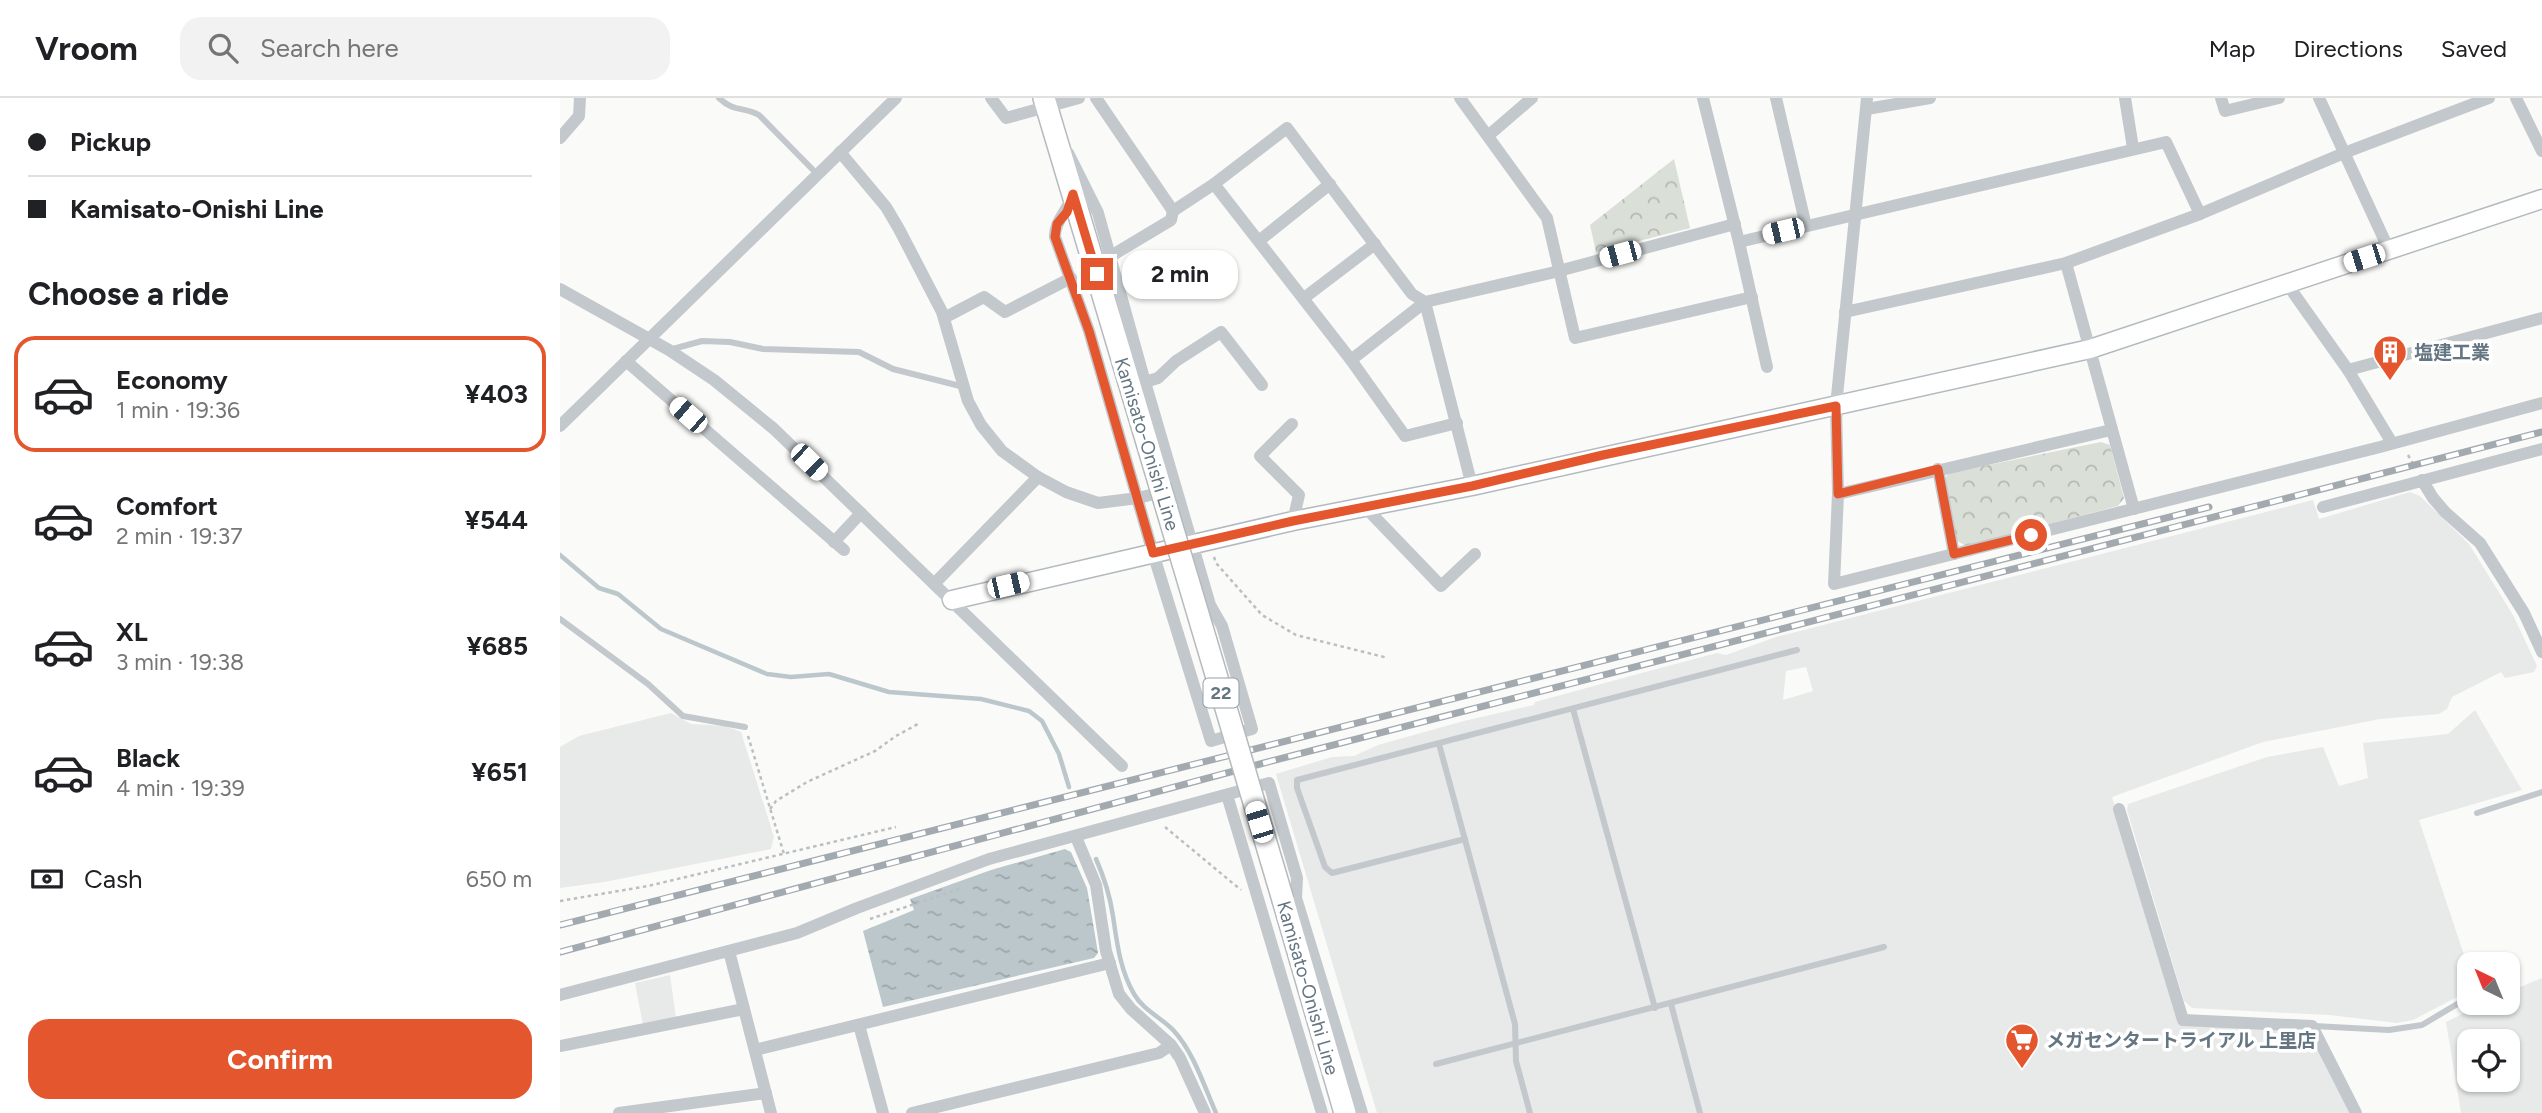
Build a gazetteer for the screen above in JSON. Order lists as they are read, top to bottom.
{
  "streets": {
    "main road": ["Kamisato-Onishi Line", "22"]
  },
  "places": {
    "building": ["塩建工業"],
    "supermarket": ["メガセンタートライアル 上里店"]
  },
  "north": "top left",
  "page": {
    "header": "Vroom",
    "search": "Search here",
    "nav": ["Map", "Directions", "Saved"],
    "banner": ["Pickup", "Kamisato-Onishi Line"],
    "bubble": "2 min",
    "heading": "Choose a ride",
    "list": [
      {
        "name": "Economy",
        "note": "1 min · 19:36",
        "value": "¥403"
      },
      {
        "name": "Comfort",
        "note": "2 min · 19:37",
        "value": "¥544"
      },
      {
        "name": "XL",
        "note": "3 min · 19:38",
        "value": "¥685"
      },
      {
        "name": "Black",
        "note": "4 min · 19:39",
        "value": "¥651"
      }
    ],
    "pay": ["Cash", "650 m"],
    "buttons": "Confirm"
  }
}
